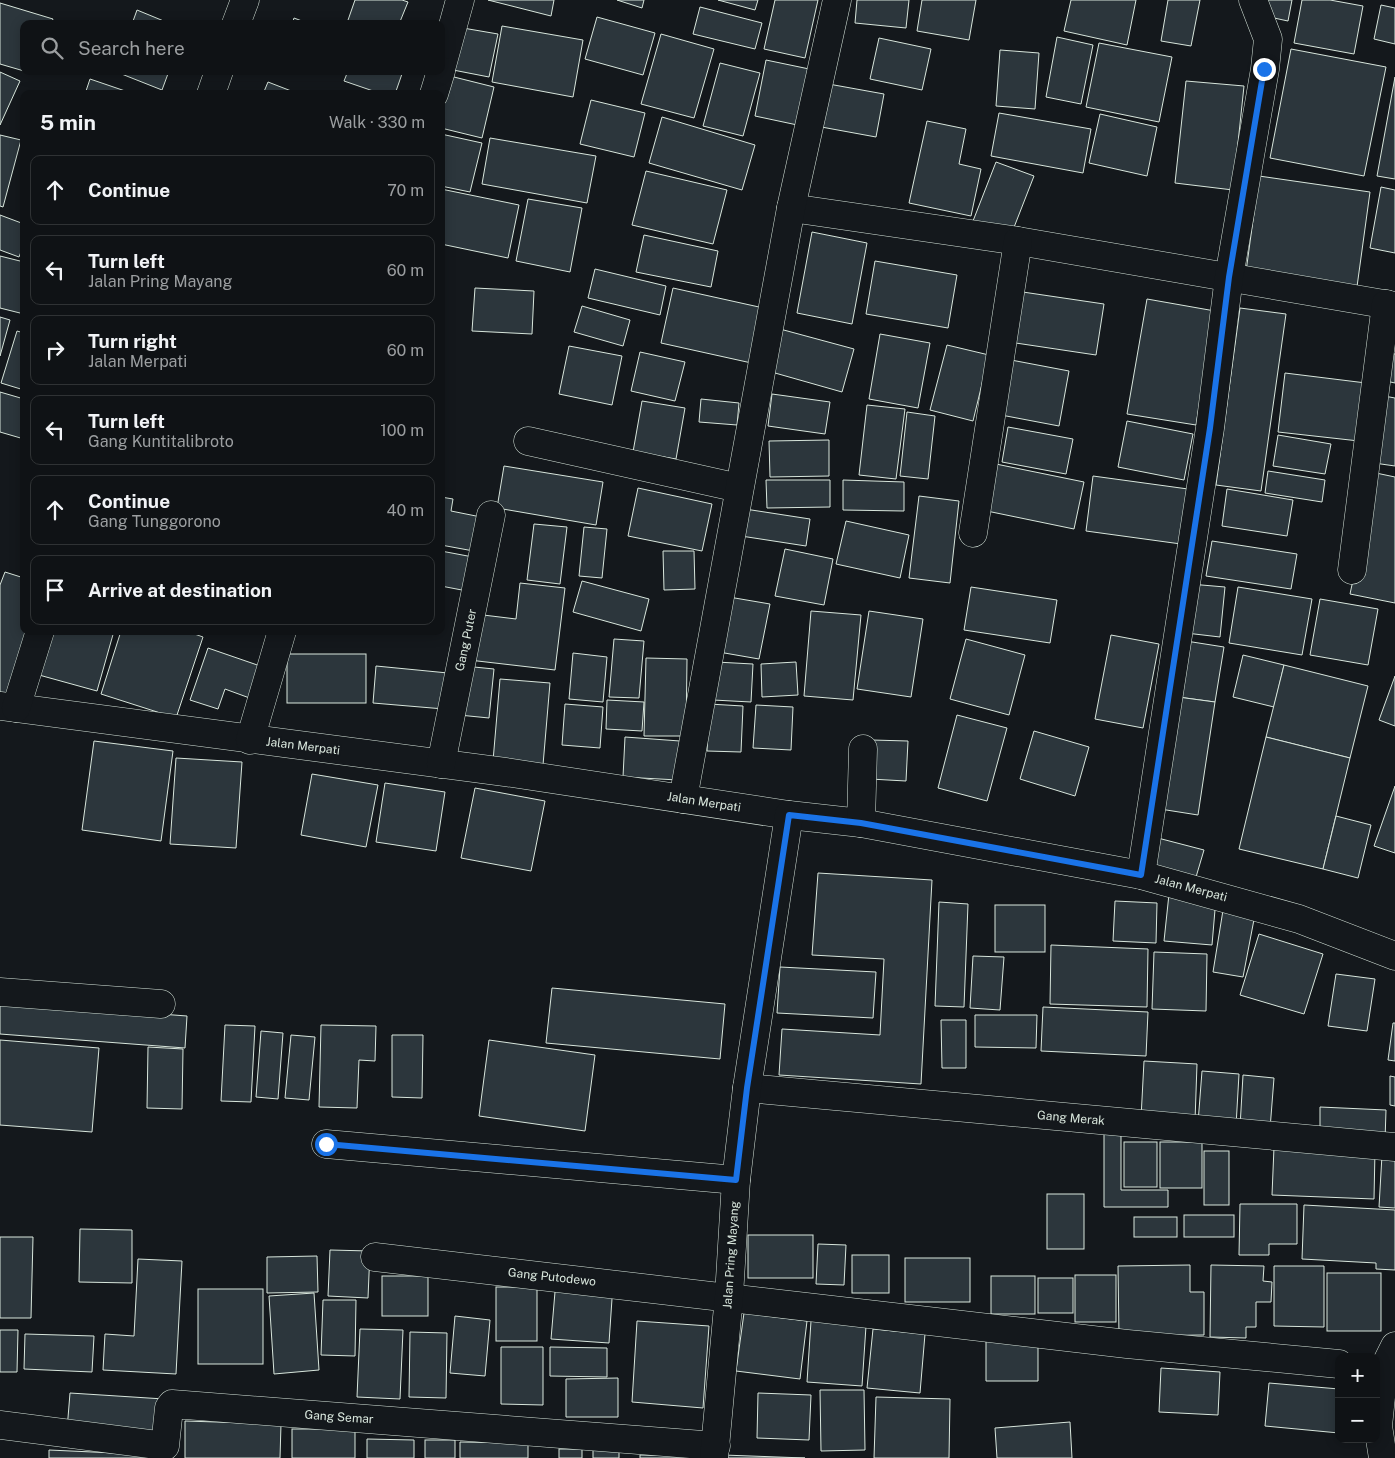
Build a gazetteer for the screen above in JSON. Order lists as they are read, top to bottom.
{
  "streets": {
    "street": [
      "Gang Puter",
      "Jalan Merpati",
      "Gang Merak",
      "Jalan Pring Mayang",
      "Gang Putodewo",
      "Gang Semar"
    ]
  },
  "crossings": [
    ["Gang Puter", "Jalan Merpati"],
    ["Jalan Merpati", "Jalan Pring Mayang"],
    ["Gang Merak", "Jalan Pring Mayang"],
    ["Jalan Pring Mayang", "Gang Putodewo"],
    ["Jalan Pring Mayang", "Gang Semar"]
  ],
  "page": {
    "search": "Search here",
    "heading": ["5 min", "Walk · 330 m"],
    "list": [
      ["Continue", "70 m"],
      ["Turn left", "Jalan Pring Mayang", "60 m"],
      ["Turn right", "Jalan Merpati", "60 m"],
      ["Turn left", "Gang Kuntitalibroto", "100 m"],
      ["Continue", "Gang Tunggorono", "40 m"],
      "Arrive at destination"
    ],
    "map_buttons": ["+", "−"]
  }
}
